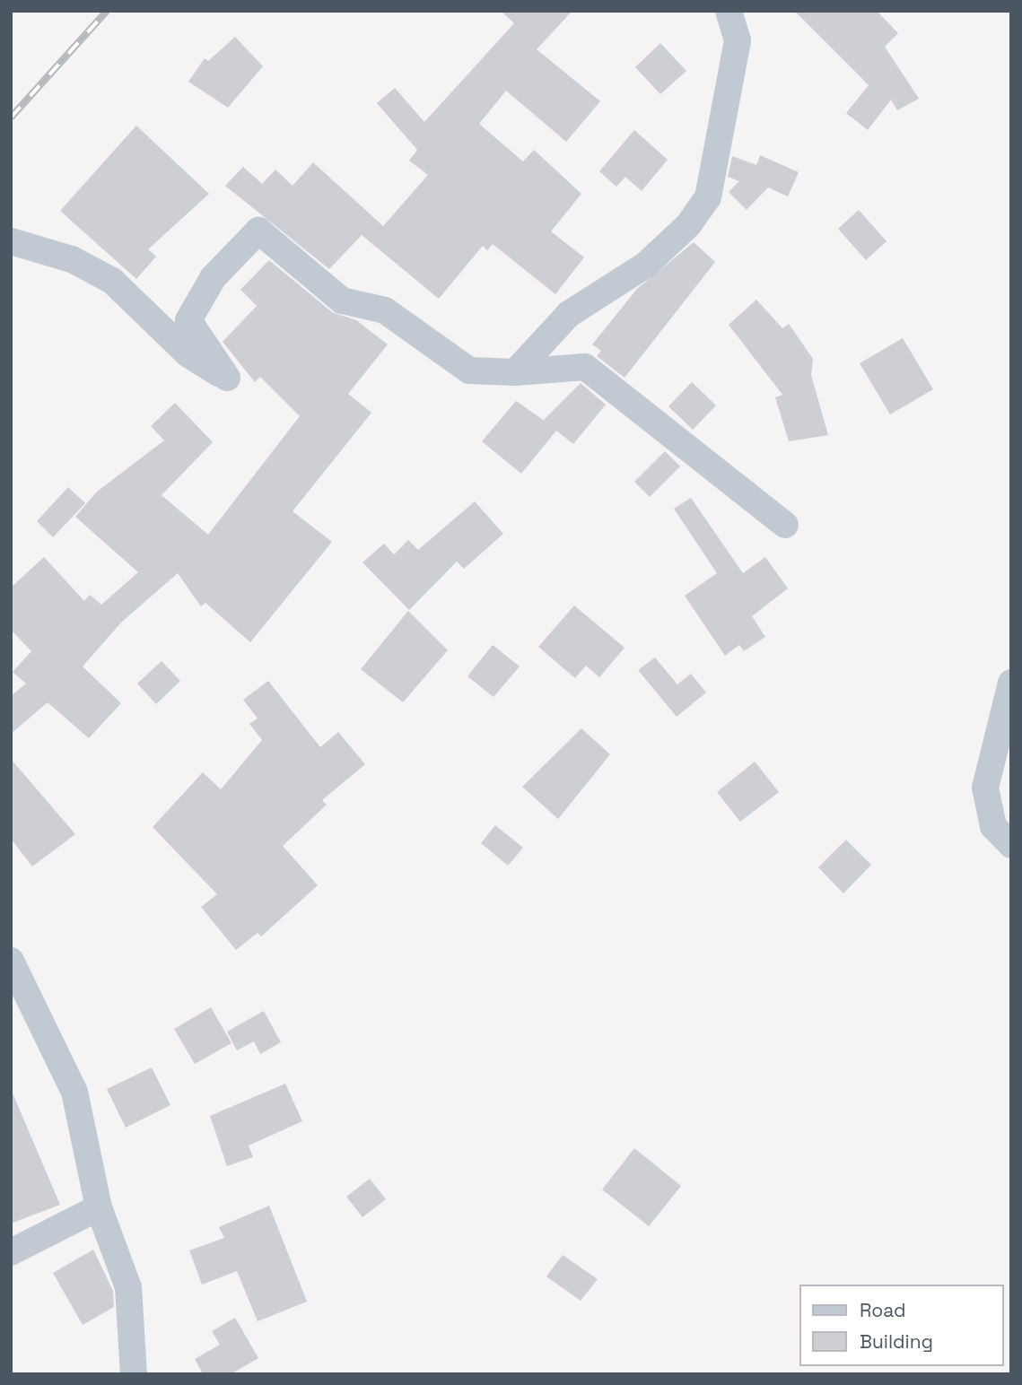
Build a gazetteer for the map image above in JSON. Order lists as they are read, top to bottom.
{
  "legend": ["Road", "Building"]
}
